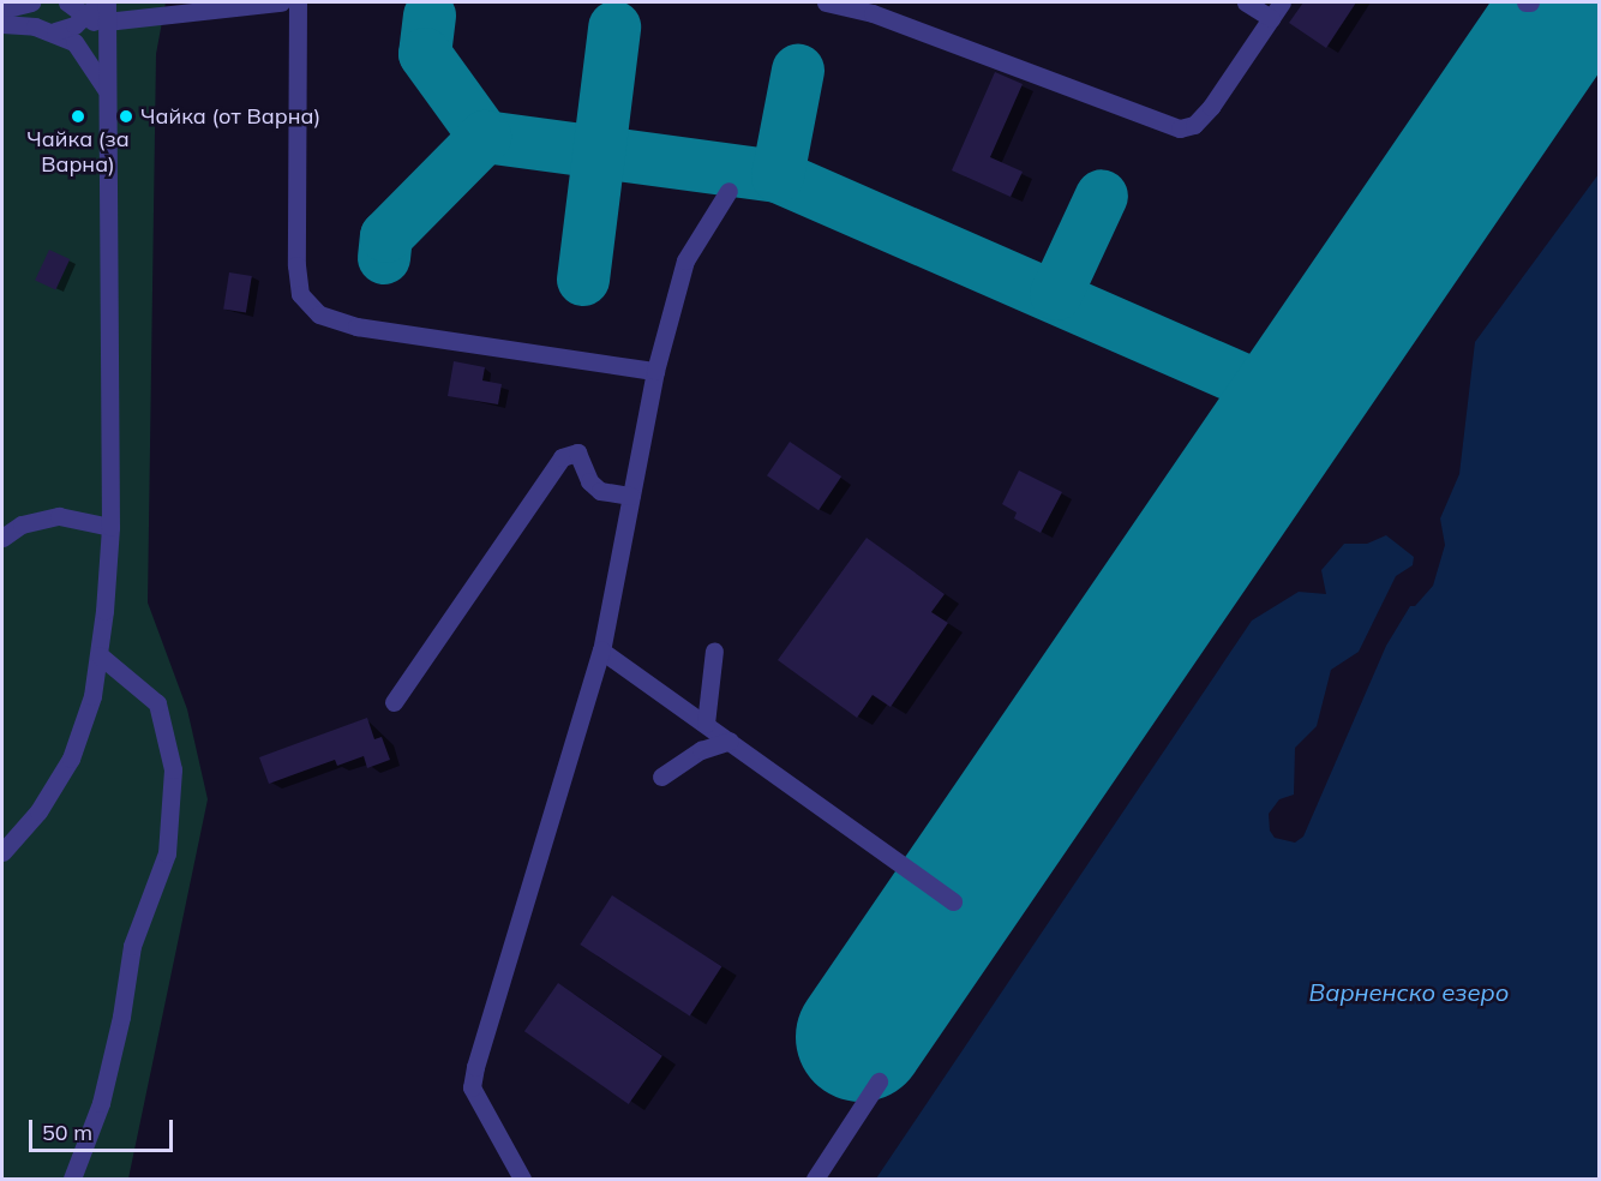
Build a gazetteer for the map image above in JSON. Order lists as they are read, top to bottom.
{
  "water": ["Варненско езеро"],
  "places": ["Чайка (за Варна)", "Чайка (от Варна)"],
  "scale_bar": "50 m"
}
